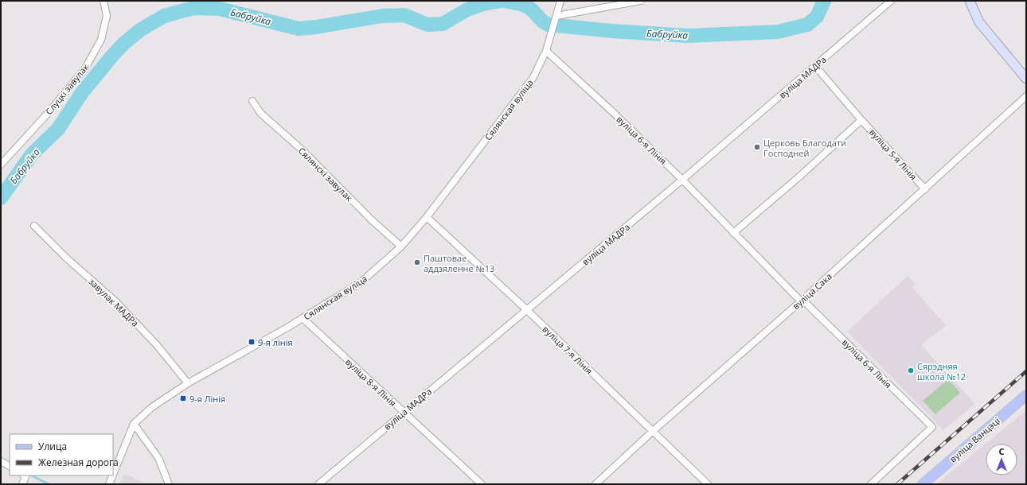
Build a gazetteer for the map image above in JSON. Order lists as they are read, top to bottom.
{
  "streets": {
    "main road": ["вуліца Ванцэці"],
    "street": [
      "вуліца МАДРа",
      "Слуцкі завулак",
      "Сялянская вуліца",
      "вуліца 6-я Лінія",
      "вуліца 5-я Лінія",
      "Сялянскі завулак",
      "вуліца Сака",
      "завулак МАДРа",
      "вуліца 7-я Лінія",
      "вуліца 8-я Лінія"
    ]
  },
  "crossings": [
    ["вуліца МАДРа", "вуліца 6-я Лінія"],
    ["вуліца МАДРа", "вуліца 5-я Лінія"],
    ["вуліца МАДРа", "вуліца 7-я Лінія"],
    ["вуліца МАДРа", "вуліца 8-я Лінія"],
    ["Сялянская вуліца", "вуліца 6-я Лінія"],
    ["Сялянская вуліца", "Сялянскі завулак"],
    ["Сялянская вуліца", "завулак МАДРа"],
    ["Сялянская вуліца", "вуліца 7-я Лінія"],
    ["Сялянская вуліца", "вуліца 8-я Лінія"],
    ["вуліца 6-я Лінія", "вуліца Сака"],
    ["вуліца 5-я Лінія", "вуліца Сака"],
    ["вуліца Сака", "вуліца 7-я Лінія"]
  ],
  "water": ["Бабруйка"],
  "places": {
    "other": ["Церковь Благодати Господней", "Паштовае аддзяленне №13", "Сярэдняя школа №12"],
    "transit": ["9-я лінія", "9-я Лінія"]
  },
  "legend": ["Улица", "Железная дорога"],
  "north": "top"
}
